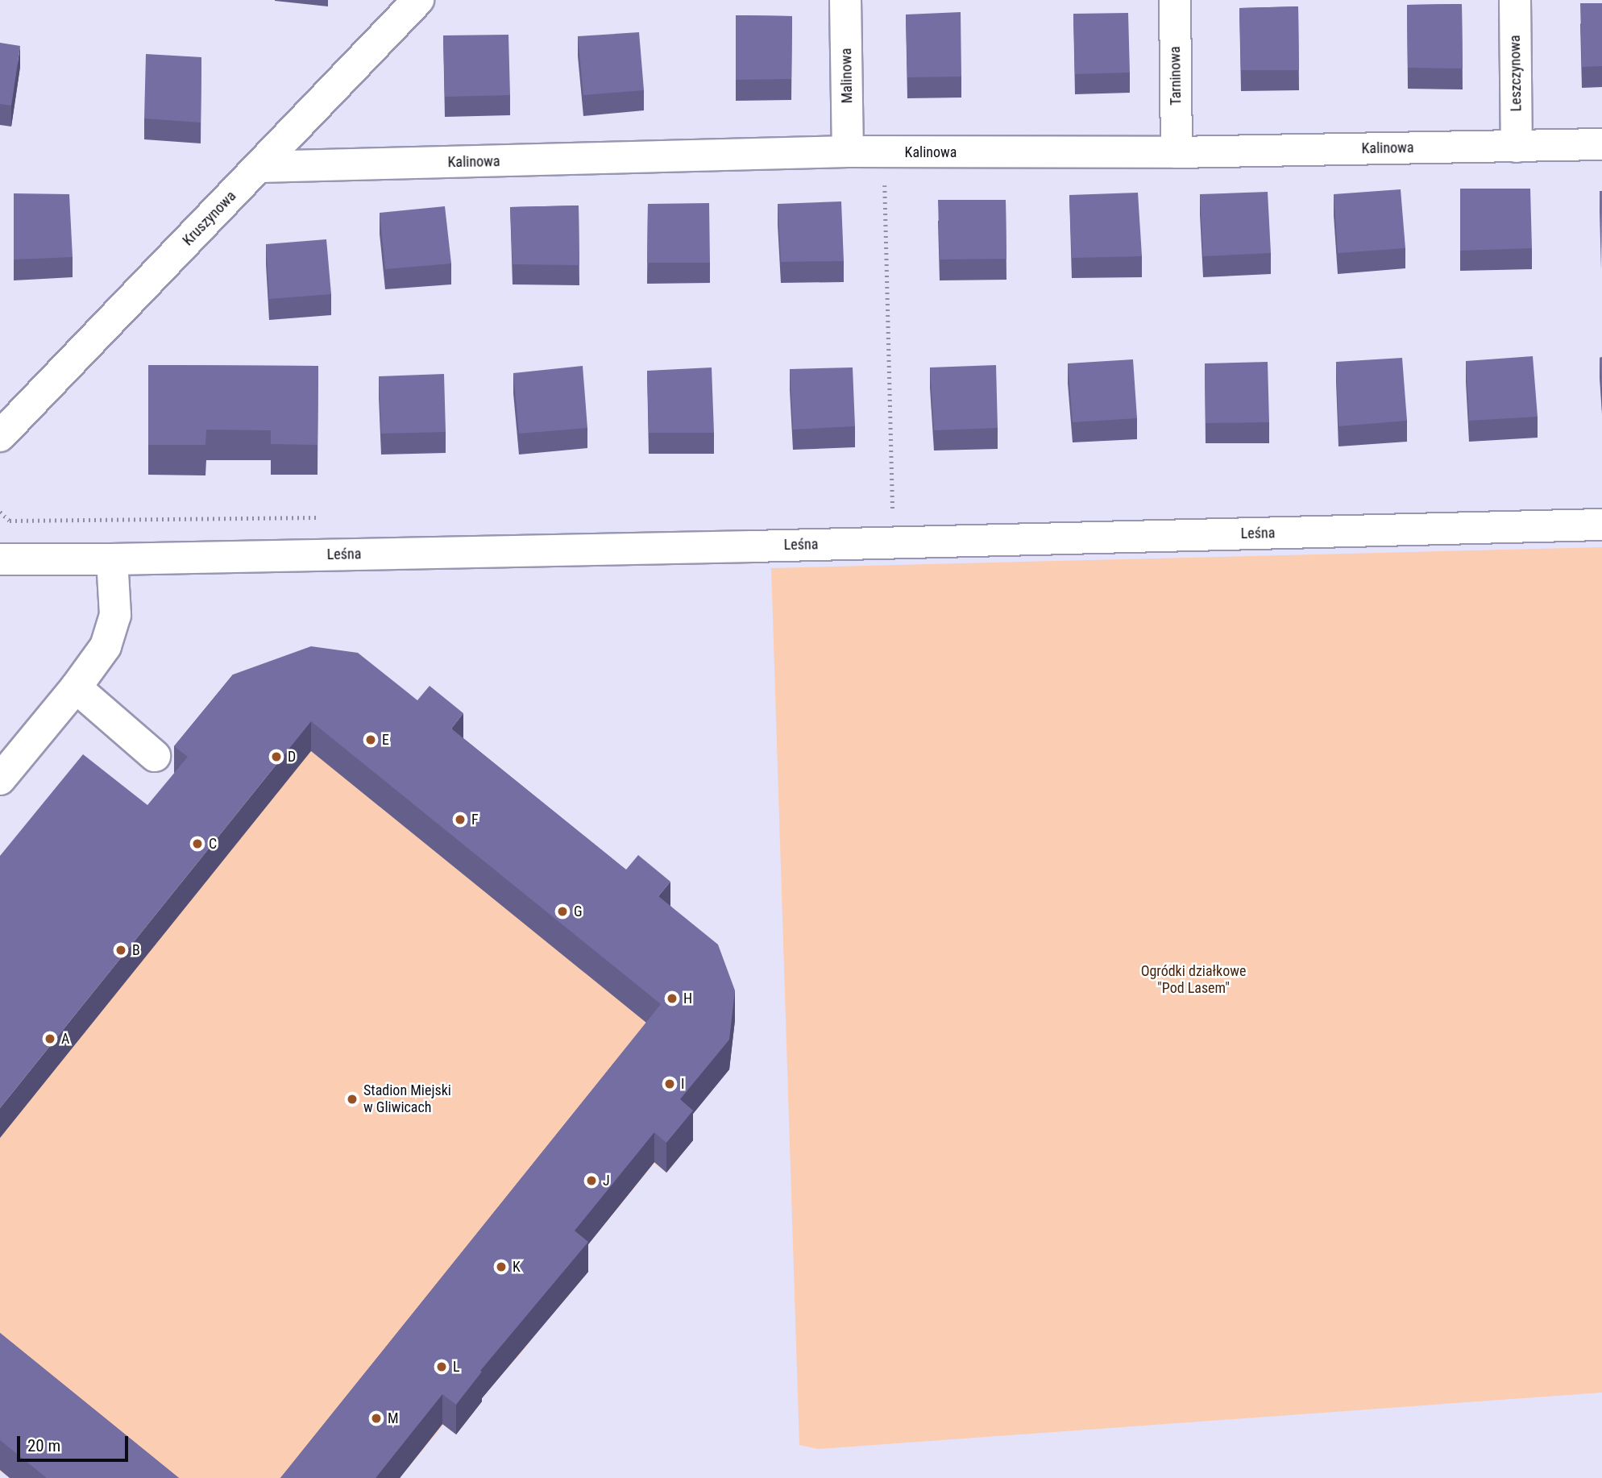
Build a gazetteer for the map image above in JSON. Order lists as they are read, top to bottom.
{
  "streets": {
    "street": [
      "Leszczynowa",
      "Malinowa",
      "Tarninowa",
      "Kalinowa",
      "Kruszynowa",
      "Leśna"
    ]
  },
  "crossings": [
    ["Leszczynowa", "Kalinowa"],
    ["Malinowa", "Kalinowa"],
    ["Tarninowa", "Kalinowa"],
    ["Kalinowa", "Kruszynowa"]
  ],
  "parks": ["Ogródki działkowe \"Pod Lasem\""],
  "places": [
    "E",
    "D",
    "F",
    "C",
    "G",
    "B",
    "H",
    "A",
    "I",
    "Stadion Miejski w Gliwicach",
    "J",
    "K",
    "L",
    "M"
  ],
  "scale_bar": "20 m"
}
